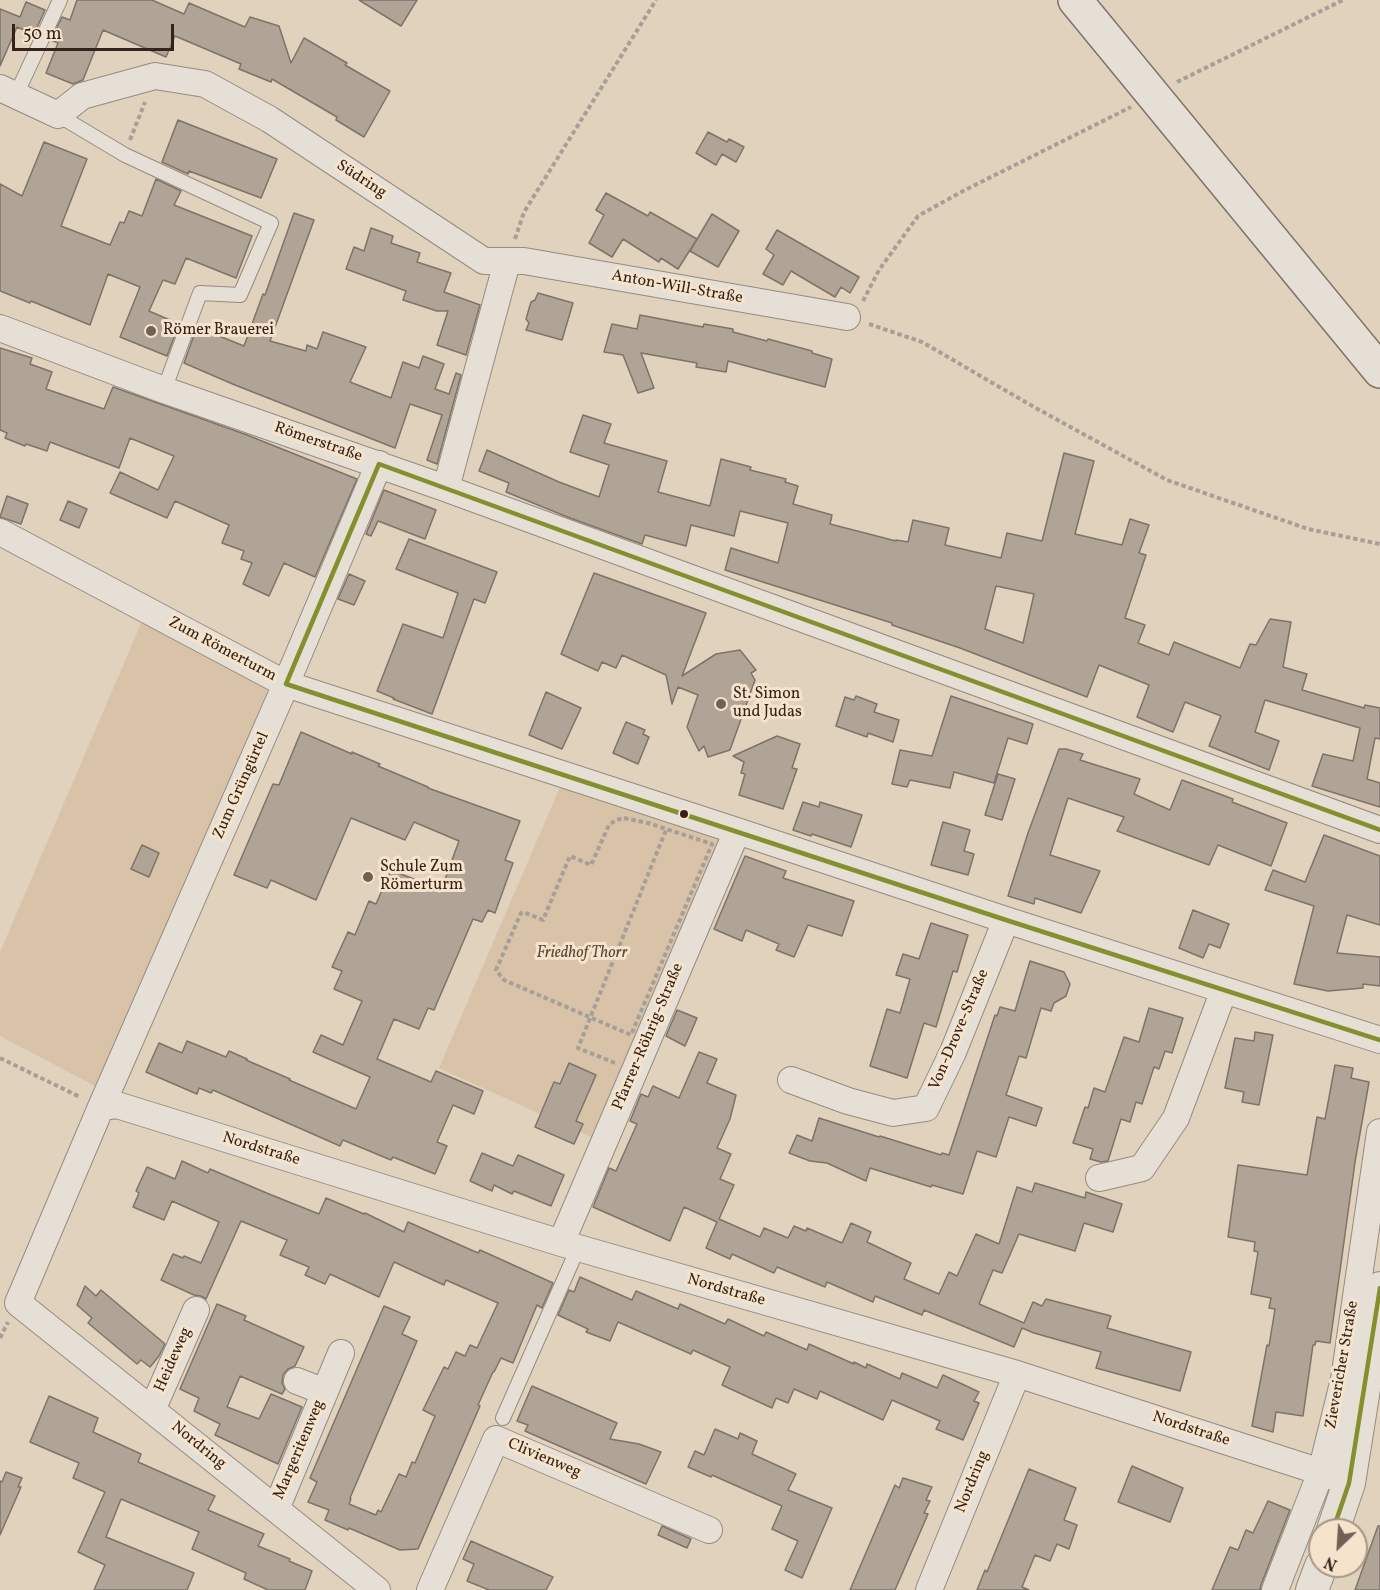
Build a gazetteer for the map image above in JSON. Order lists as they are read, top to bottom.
{
  "streets": {
    "street": [
      "Südring",
      "Anton-Will-Straße",
      "Römerstraße",
      "Zum Römerturm",
      "Zum Grüngürtel",
      "Von-Drove-Straße",
      "Pfarrer-Röhrig-Straße",
      "Nordstraße",
      "Heideweg",
      "Zievericher Straße",
      "Nordring",
      "Margeritenweg",
      "Clivienweg"
    ]
  },
  "crossings": [
    ["Südring", "Anton-Will-Straße"],
    ["Römerstraße", "Zum Grüngürtel"],
    ["Zum Römerturm", "Zum Grüngürtel"],
    ["Zum Römerturm", "Von-Drove-Straße"],
    ["Zum Römerturm", "Pfarrer-Röhrig-Straße"],
    ["Zum Grüngürtel", "Nordstraße"],
    ["Zum Grüngürtel", "Nordring"],
    ["Pfarrer-Röhrig-Straße", "Nordstraße"],
    ["Nordstraße", "Zievericher Straße"],
    ["Nordstraße", "Nordring"],
    ["Heideweg", "Nordring"],
    ["Nordring", "Margeritenweg"]
  ],
  "parks": ["Friedhof Thorr"],
  "places": ["Römer Brauerei", "St. Simon und Judas", "Schule Zum Römerturm"],
  "scale_bar": "50 m",
  "north": "bottom left"
}
